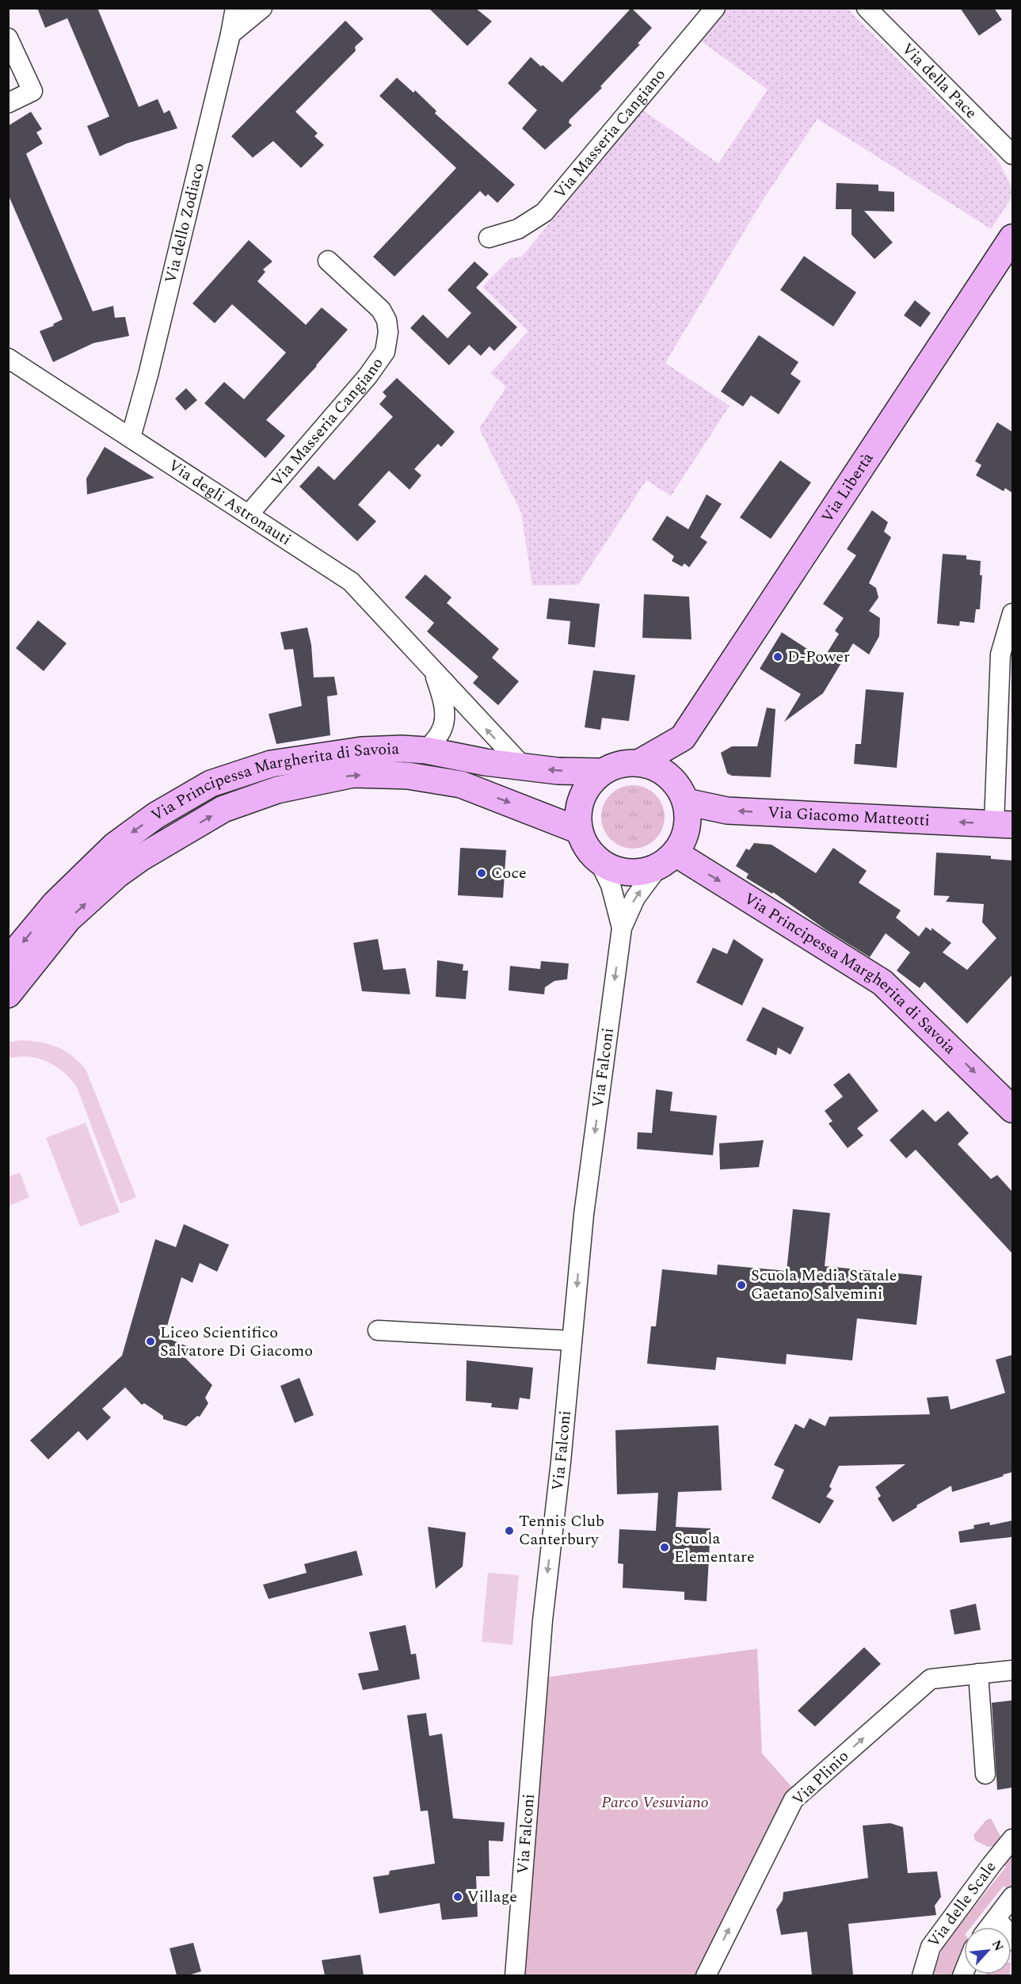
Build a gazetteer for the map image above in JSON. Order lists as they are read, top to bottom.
{
  "streets": {
    "street": [
      "Via della Pace",
      "Via Masseria Cangiano",
      "Via dello Zodiaco",
      "Via Libertà",
      "Via degli Astronauti",
      "Via Principessa Margherita di Savoia",
      "Via Giacomo Matteotti",
      "Via Falconi",
      "Via Plinio",
      "Via delle Scale"
    ]
  },
  "crossings": [
    ["Via Masseria Cangiano", "Via degli Astronauti"],
    ["Via dello Zodiaco", "Via degli Astronauti"],
    ["Via Libertà", "Via Principessa Margherita di Savoia"],
    ["Via Libertà", "Via Giacomo Matteotti"],
    ["Via Libertà", "Via Falconi"],
    ["Via degli Astronauti", "Via Principessa Margherita di Savoia"],
    ["Via Principessa Margherita di Savoia", "Via Giacomo Matteotti"],
    ["Via Principessa Margherita di Savoia", "Via Falconi"],
    ["Via Giacomo Matteotti", "Via Falconi"]
  ],
  "one_way": ["Via Giacomo Matteotti", "Via Falconi", "Via Plinio"],
  "parks": ["Parco Vesuviano"],
  "places": [
    "D-Power",
    "Coce",
    "Scuola Media Statale Gaetano Salvemini",
    "Liceo Scientifico Salvatore Di Giacomo",
    "Tennis Club Canterbury",
    "Scuola Elementare",
    "Village"
  ],
  "north": "top right"
}
